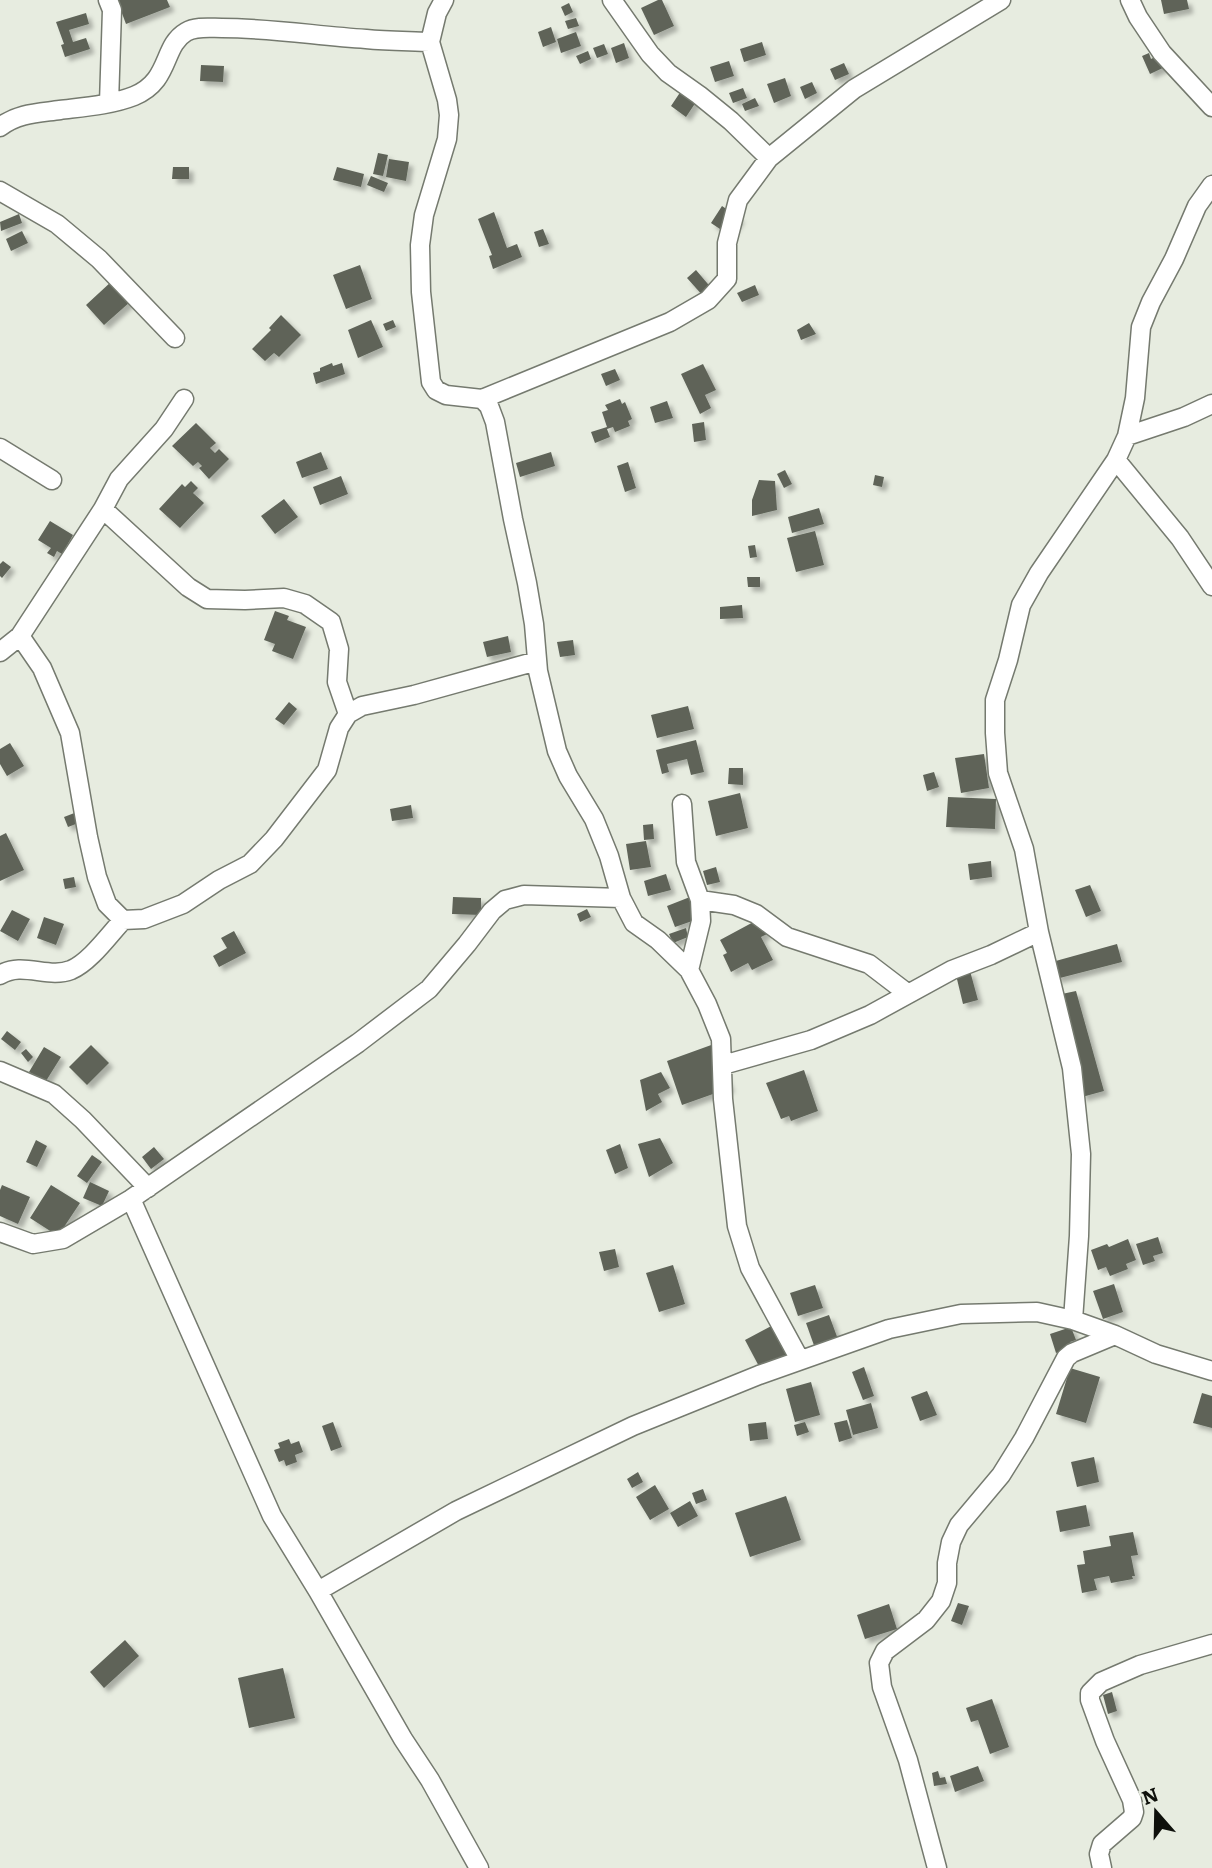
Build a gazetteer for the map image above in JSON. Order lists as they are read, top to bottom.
{
  "north": "top"
}
